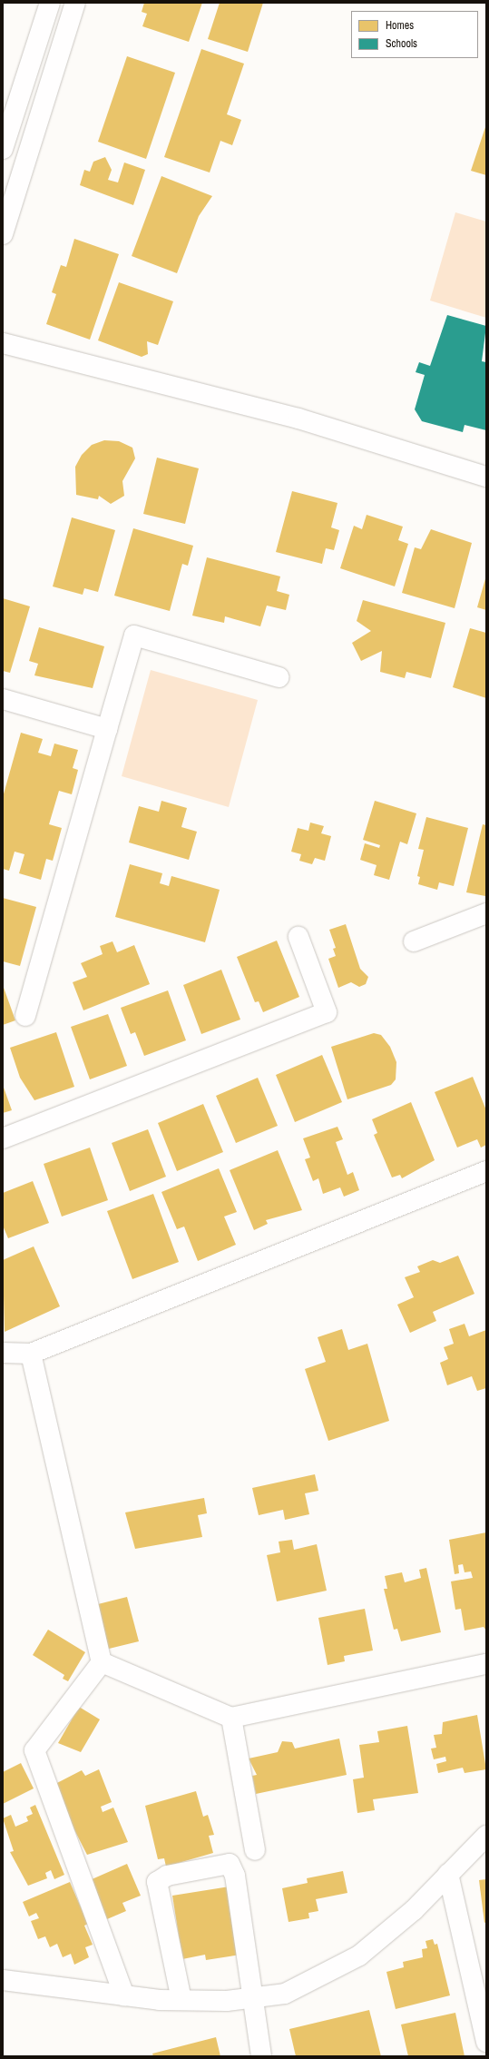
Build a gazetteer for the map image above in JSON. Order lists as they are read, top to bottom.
{
  "legend": ["Homes", "Schools"]
}
